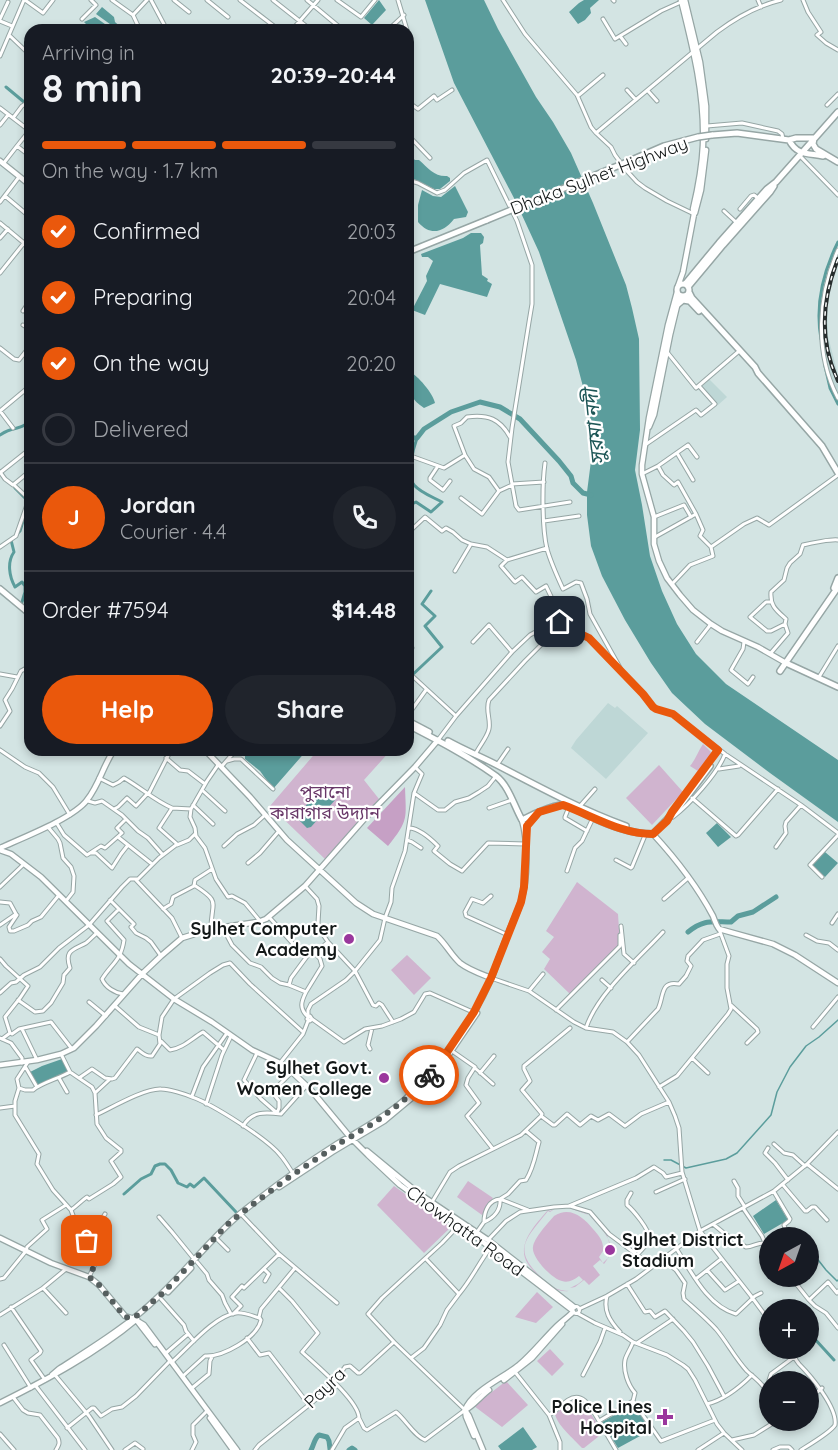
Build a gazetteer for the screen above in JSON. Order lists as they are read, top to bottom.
{
  "streets": {
    "highway": ["Dhaka Sylhet Highway"],
    "main road": ["Chowhatta Road"],
    "street": ["Payra"]
  },
  "water": ["সুরমা নদী"],
  "parks": ["পুরানো কারাগার উদ্যান"],
  "places": {
    "other": ["Sylhet Computer Academy", "Sylhet Govt. Women College", "Sylhet District Stadium"],
    "health": ["Police Lines Hospital"]
  },
  "north": "bottom left",
  "page": {
    "heading": ["8 min", "Arriving in", "20:39–20:44"],
    "panel": [
      "Jordan",
      "Courier · 4.4",
      "Order #7594",
      "$14.48"
    ],
    "bar": "On the way · 1.7 km",
    "list": [
      ["Confirmed", "20:03"],
      ["Preparing", "20:04"],
      ["On the way", "20:20"],
      "Delivered"
    ],
    "round": "J",
    "buttons": ["Help", "Share"],
    "map_buttons": ["+", "−"]
  }
}
